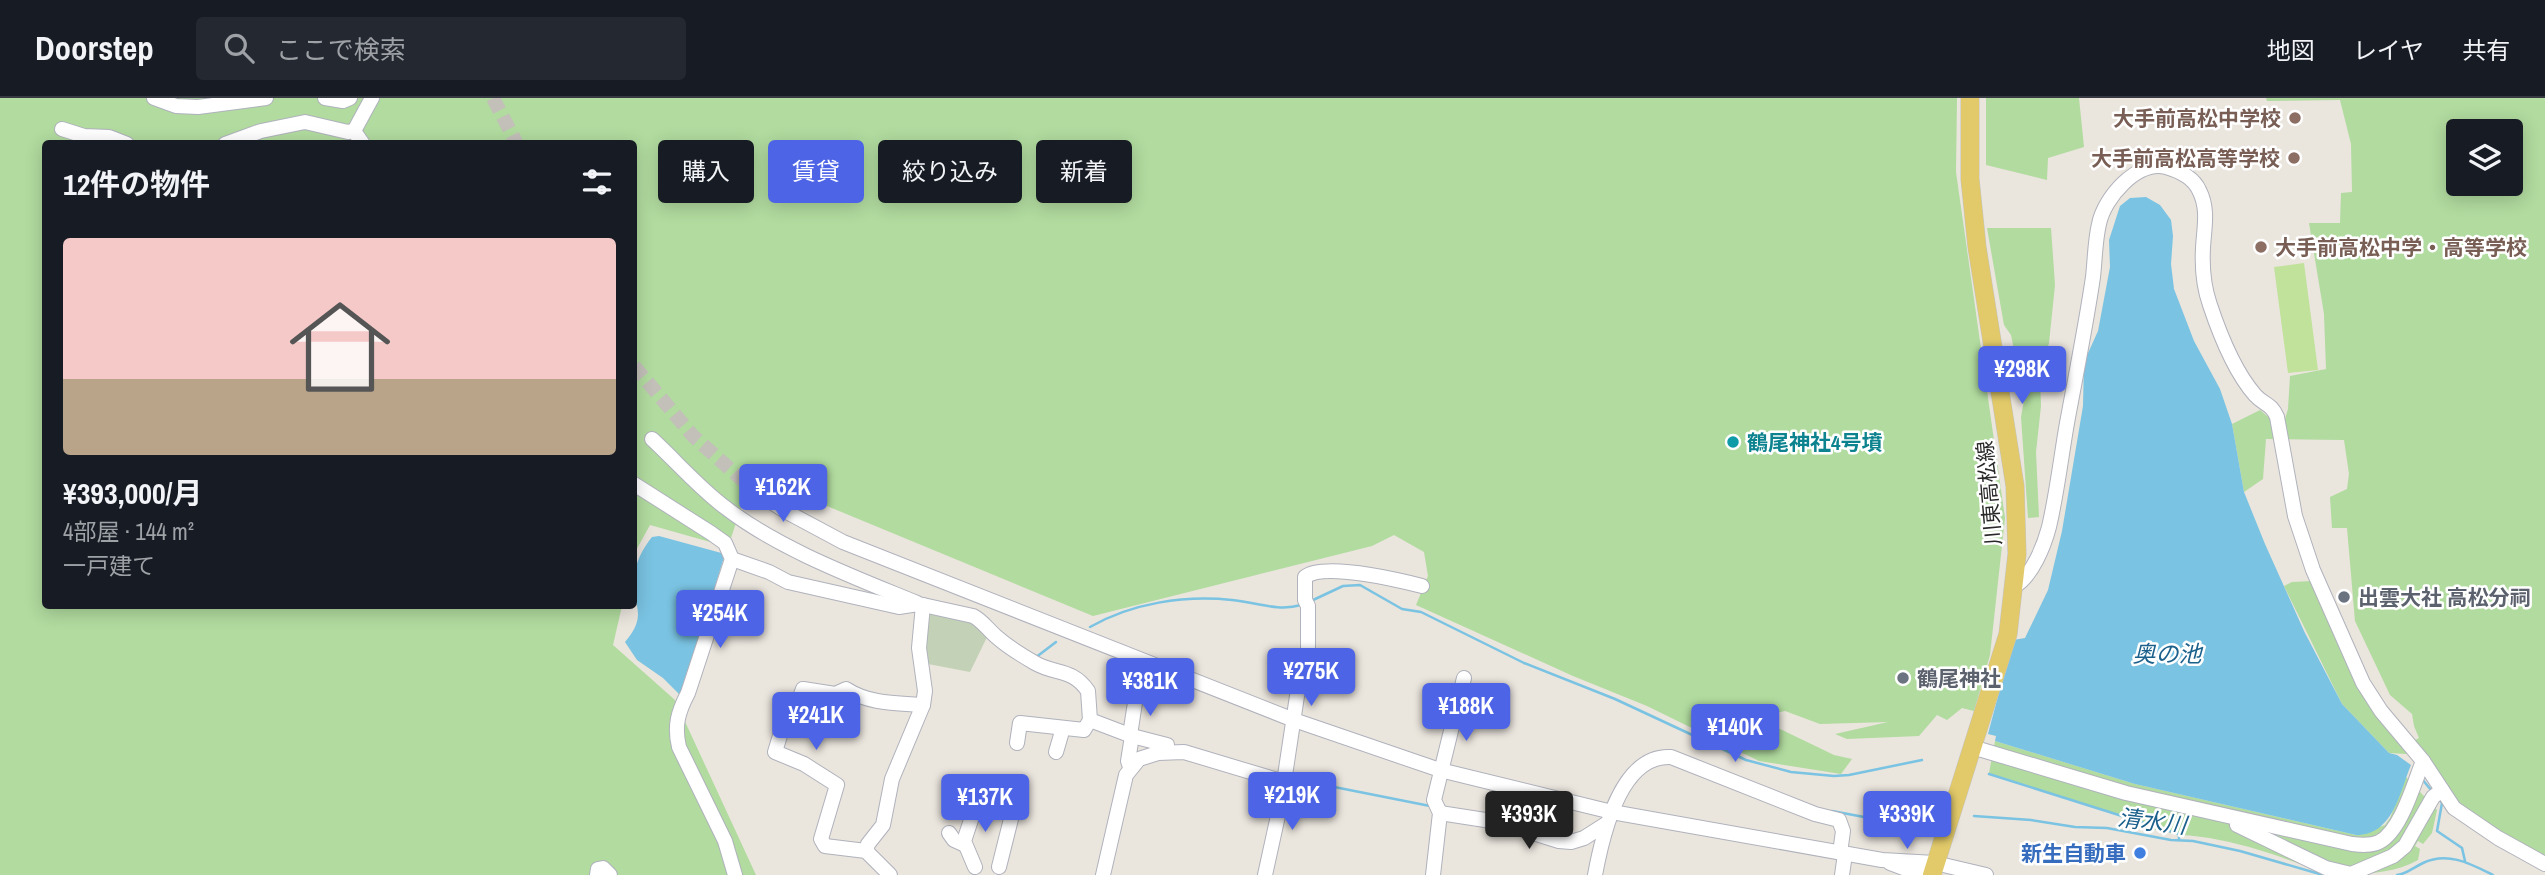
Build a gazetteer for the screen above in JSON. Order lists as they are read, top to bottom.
{
  "streets": {
    "main road": ["川東高松線"]
  },
  "water": ["奥の池", "清水川"],
  "places": [
    "大手前高松中学校",
    "大手前高松高等学校",
    "大手前高松中学・高等学校",
    "鶴尾神社4号墳",
    "出雲大社 高松分祠",
    "鶴尾神社",
    "新生自動車"
  ],
  "page": {
    "header": "Doorstep",
    "search": "ここで検索",
    "nav": ["地図", "レイヤ", "共有"],
    "chip": [
      "購入",
      "賃貸",
      "絞り込み",
      "新着"
    ],
    "heading": "12件の物件",
    "list": [
      {
        "name": "¥393,000/月",
        "note": "4部屋 · 144 m² · 一戸建て"
      }
    ],
    "price": [
      "¥298K",
      "¥162K",
      "¥254K",
      "¥275K",
      "¥381K",
      "¥188K",
      "¥241K",
      "¥140K",
      "¥219K",
      "¥137K",
      "¥393K",
      "¥339K"
    ]
  }
}
